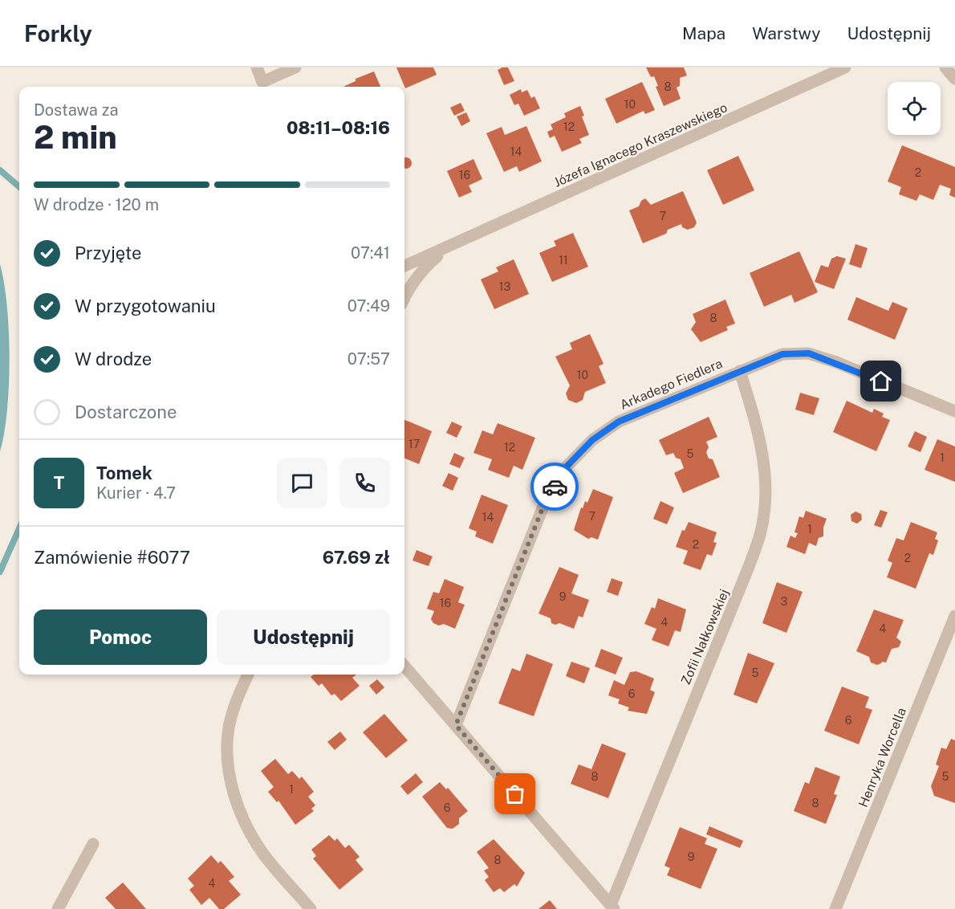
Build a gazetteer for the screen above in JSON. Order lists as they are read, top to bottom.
{
  "streets": {
    "street": [
      "Józefa Ignacego Kraszewskiego",
      "Arkadego Fiedlera",
      "Zofii Nałkowskiej",
      "Henryka Worcella"
    ]
  },
  "crossings": [
    ["Arkadego Fiedlera", "Zofii Nałkowskiej"]
  ],
  "house_numbers": [
    "8",
    "10",
    "12",
    "14",
    "2",
    "16",
    "7",
    "11",
    "13",
    "8",
    "10",
    "17",
    "12",
    "5",
    "1",
    "7",
    "14",
    "1",
    "2",
    "2",
    "9",
    "3",
    "16",
    "4",
    "4",
    "5",
    "6",
    "6",
    "8",
    "5",
    "1",
    "8",
    "6",
    "9",
    "8",
    "4"
  ],
  "page": {
    "header": "Forkly",
    "nav": ["Mapa", "Warstwy", "Udostępnij"],
    "heading": ["2 min", "Dostawa za", "08:11–08:16"],
    "panel": [
      "Tomek",
      "Kurier · 4.7",
      "Zamówienie #6077",
      "67.69 zł"
    ],
    "bar": "W drodze · 120 m",
    "list": [
      ["Przyjęte", "07:41"],
      ["W przygotowaniu", "07:49"],
      ["W drodze", "07:57"],
      "Dostarczone"
    ],
    "round": "T",
    "buttons": ["Pomoc", "Udostępnij"]
  }
}
